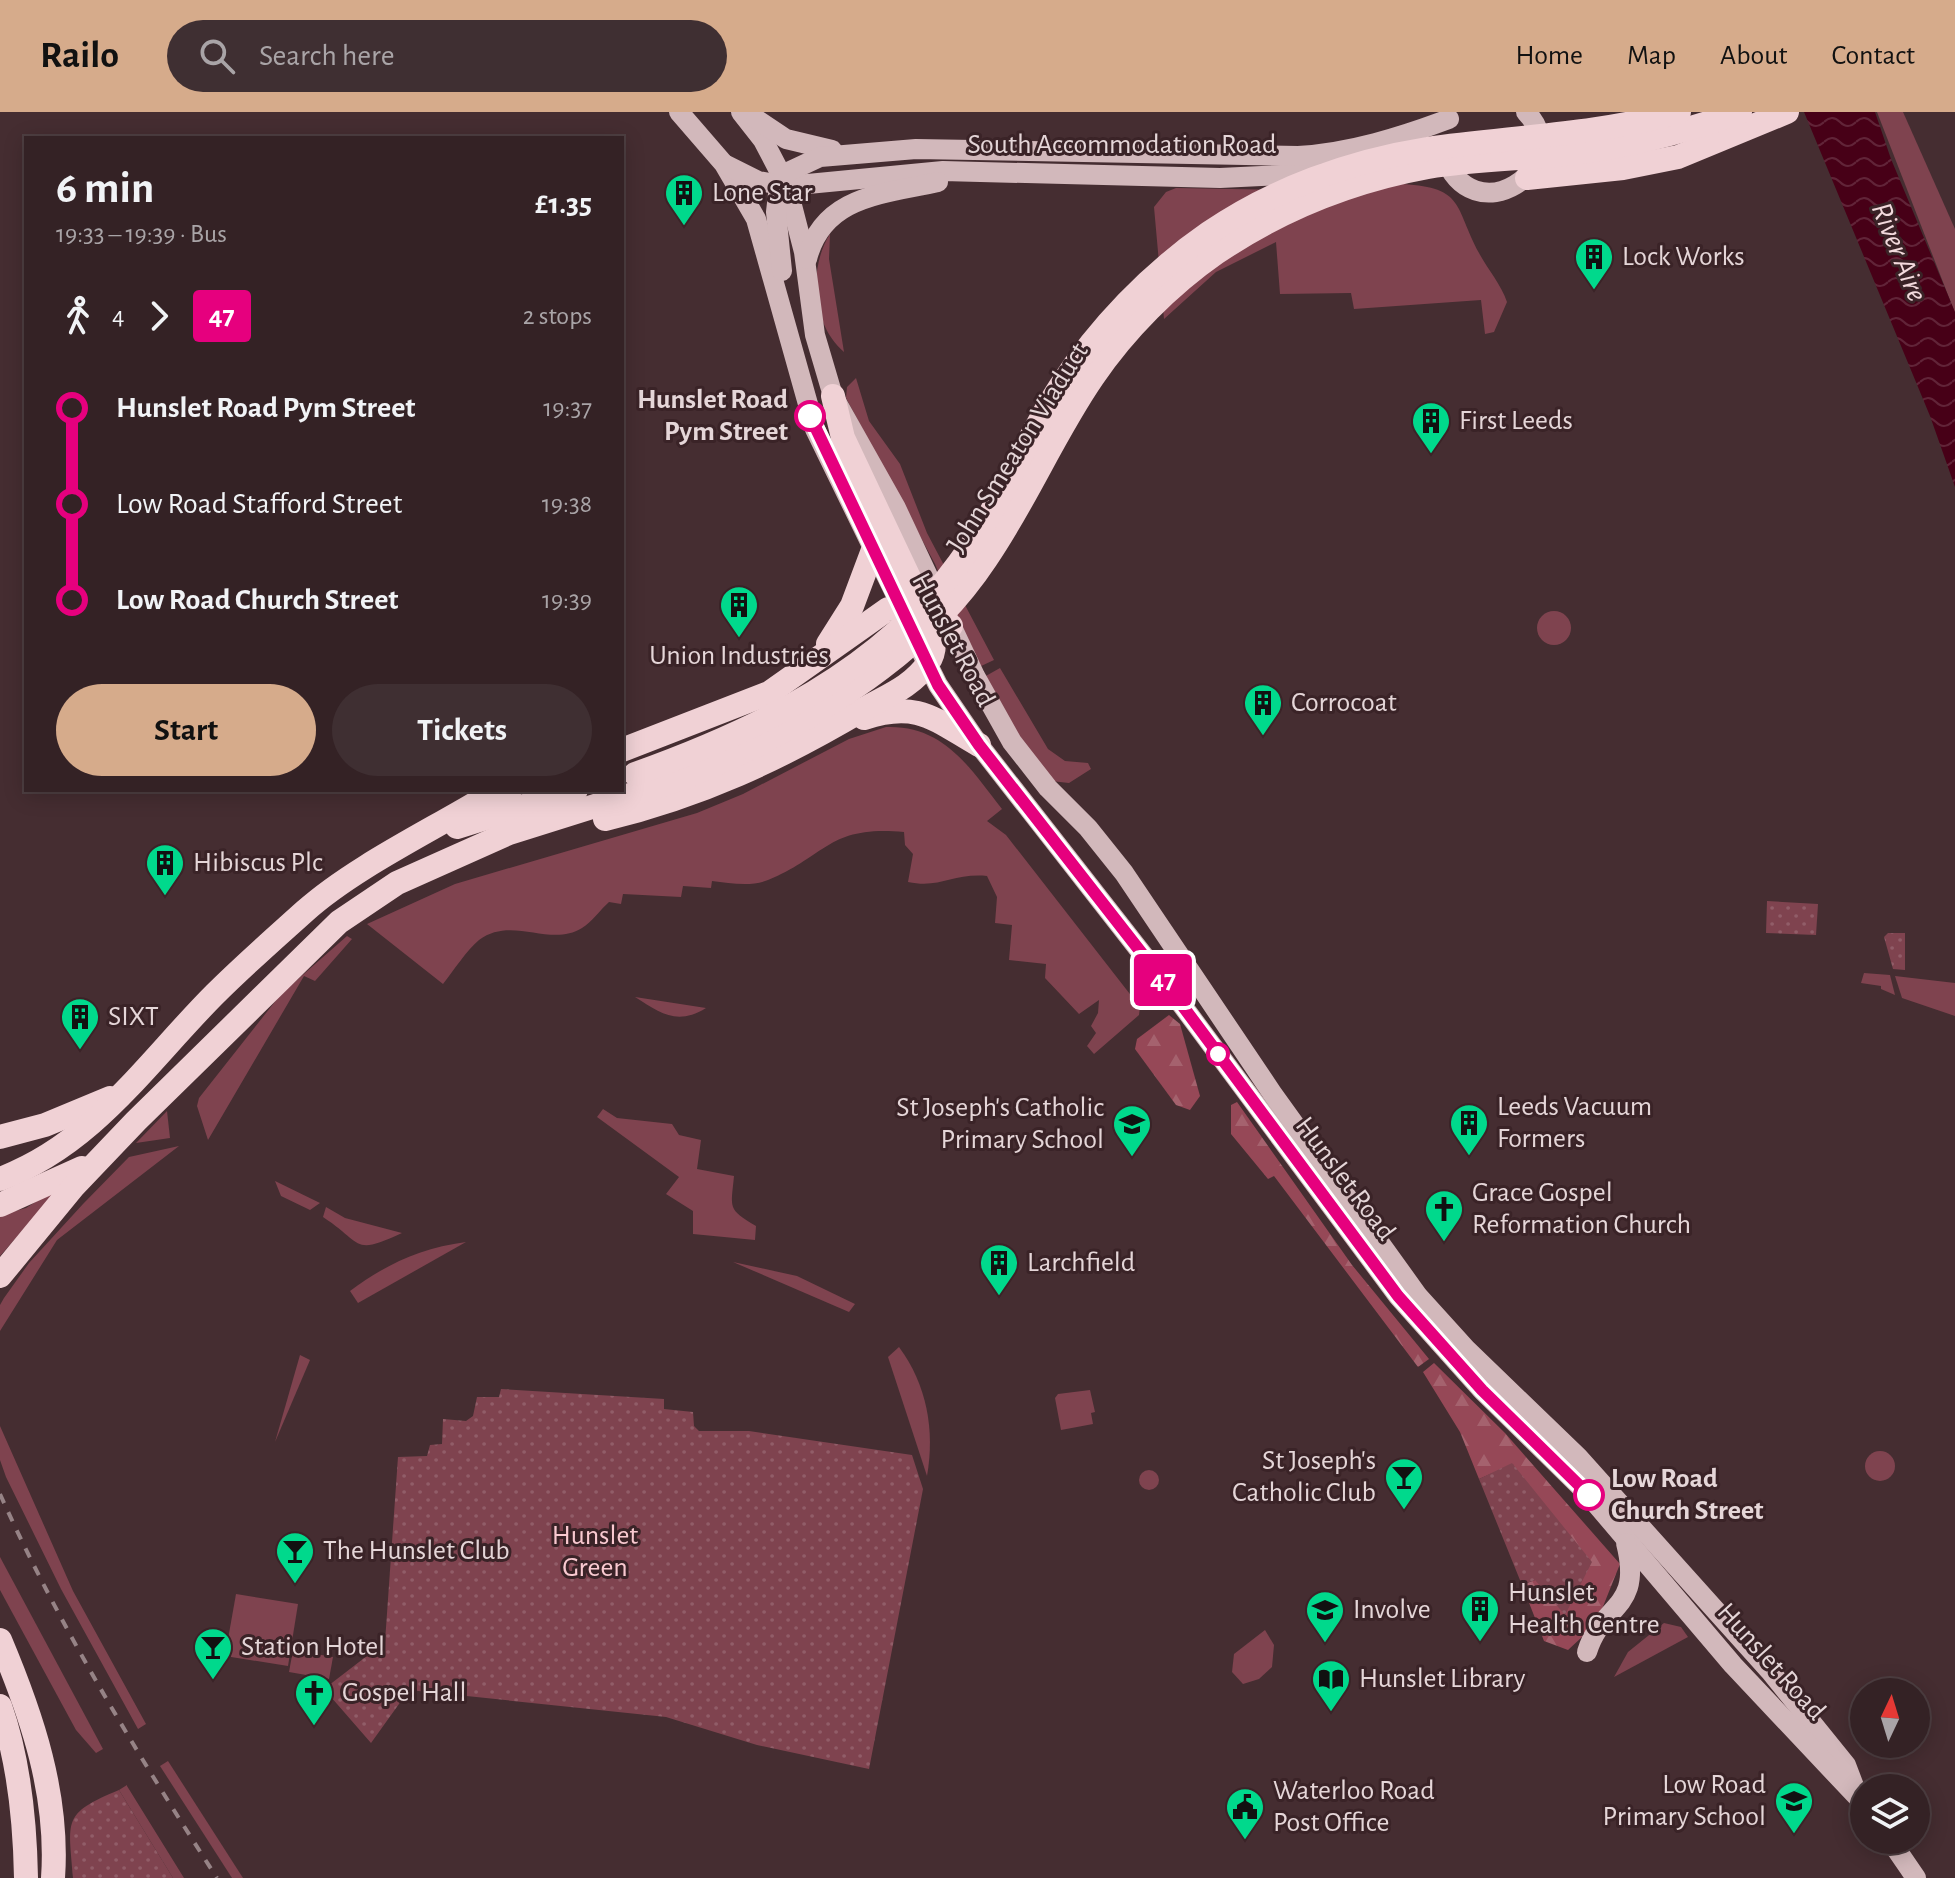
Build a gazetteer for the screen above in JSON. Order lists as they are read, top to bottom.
{
  "streets": {
    "highway": ["John Smeaton Viaduct"],
    "main road": ["South Accommodation Road", "Hunslet Road"]
  },
  "crossings": [
    ["South Accommodation Road", "Hunslet Road"]
  ],
  "water": ["River Aire"],
  "parks": ["Hunslet Green"],
  "places": {
    "building": [
      "Lone Star",
      "Lock Works",
      "First Leeds",
      "Union Industries",
      "Corrocoat",
      "Hibiscus Plc",
      "SIXT",
      "Leeds Vacuum Formers",
      "Larchfield",
      "Hunslet Health Centre"
    ],
    "other": ["Hunslet Road Pym Street", "Low Road Church Street"],
    "school or university": ["St Joseph's Catholic Primary School", "Involve", "Low Road Primary School"],
    "church": ["Grace Gospel Reformation Church", "Gospel Hall"],
    "bar": ["St Joseph's Catholic Club", "The Hunslet Club", "Station Hotel"],
    "library": ["Hunslet Library"],
    "public building": ["Waterloo Road Post Office"]
  },
  "lines": ["bus line 47"],
  "north": "top",
  "page": {
    "header": "Railo",
    "search": "Search here",
    "nav": [
      "Home",
      "Map",
      "About",
      "Contact"
    ],
    "on_map": "47",
    "heading": ["6 min", "19:33 – 19:39 · Bus", "£1.35"],
    "legs": ["4", "47", "2 stops"],
    "list": [
      {
        "name": "Hunslet Road Pym Street",
        "value": "19:37"
      },
      {
        "name": "Low Road Stafford Street",
        "value": "19:38"
      },
      {
        "name": "Low Road Church Street",
        "value": "19:39"
      }
    ],
    "buttons": ["Start", "Tickets"]
  }
}
